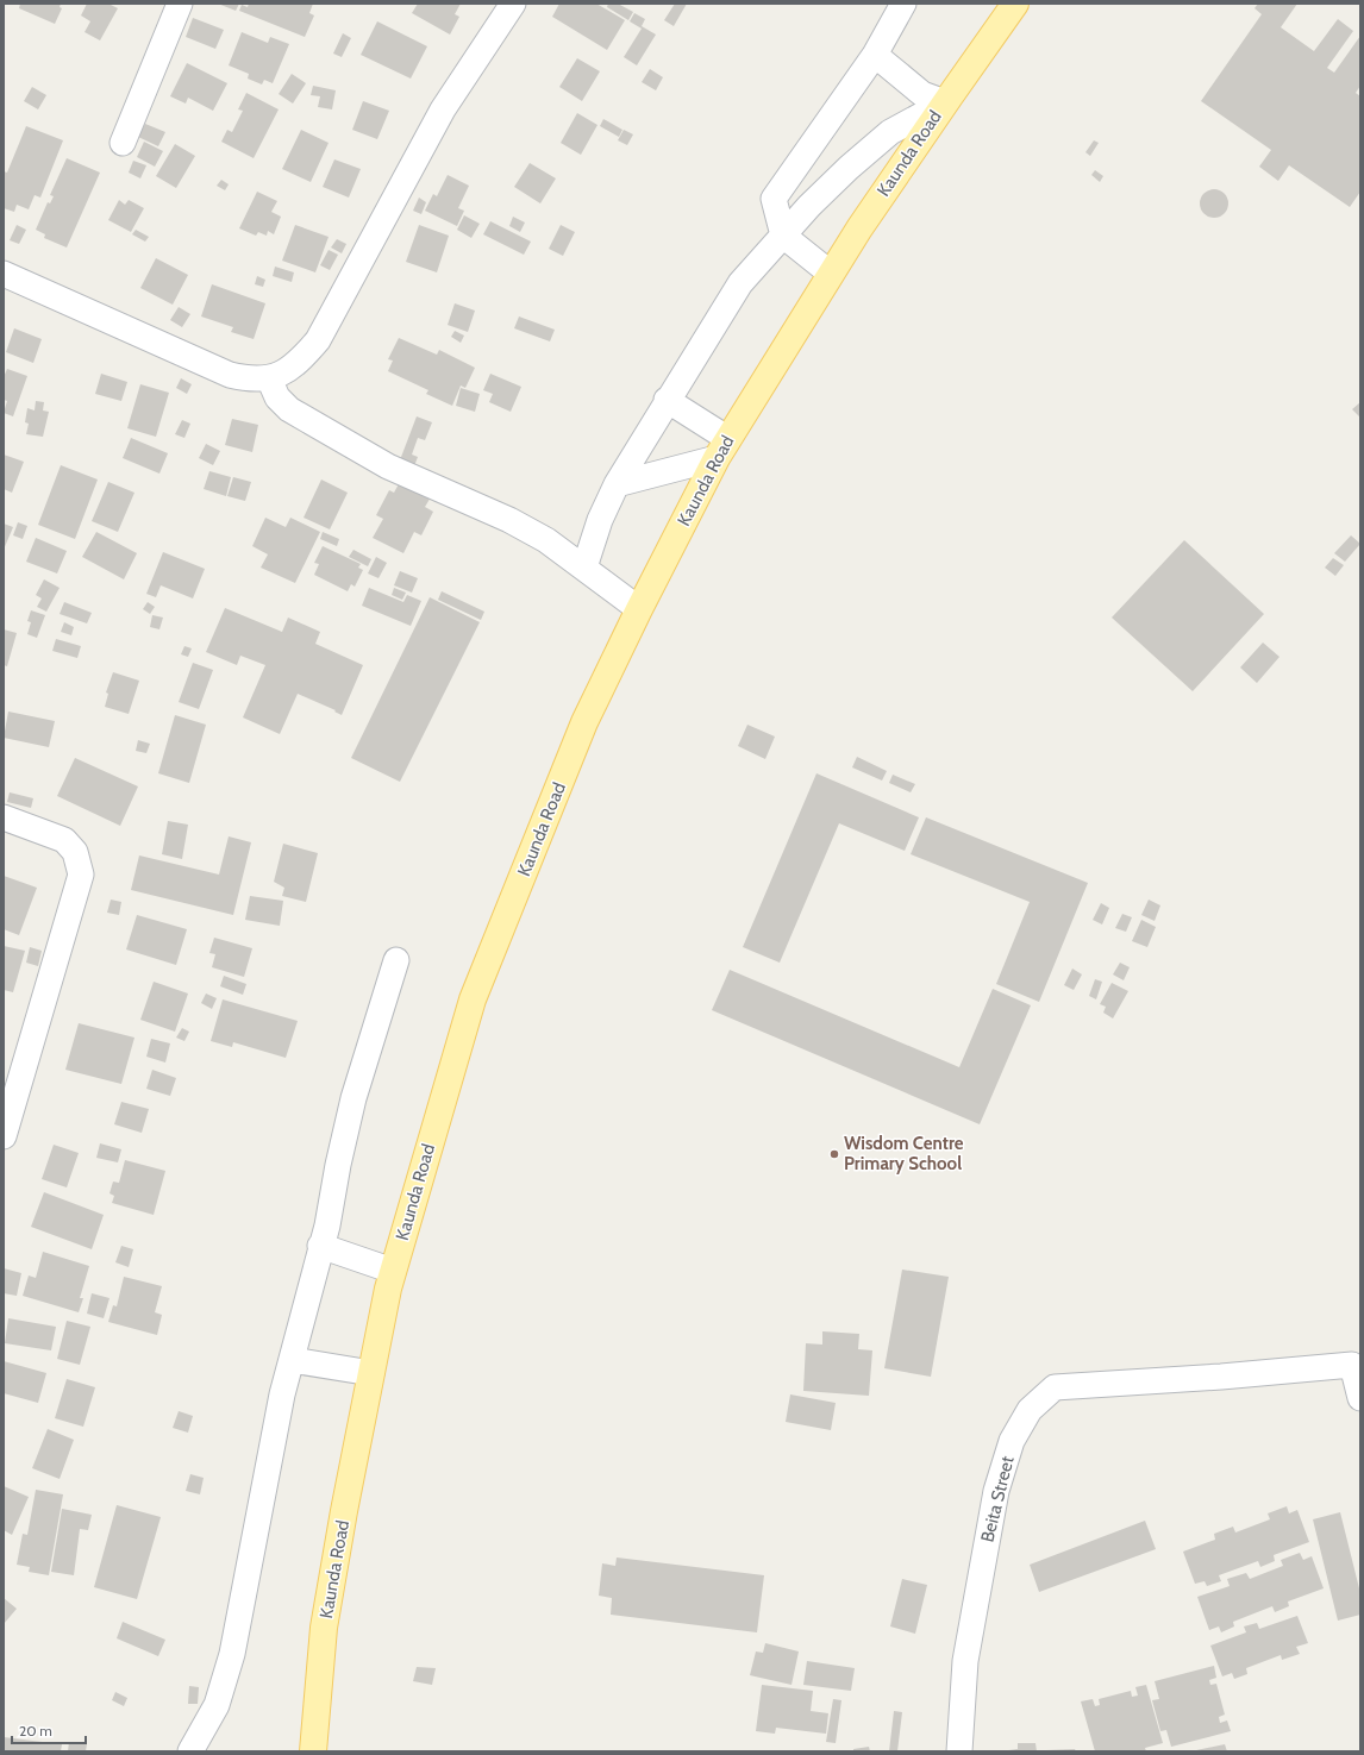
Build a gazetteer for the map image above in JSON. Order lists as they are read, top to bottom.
{
  "streets": {
    "main road": ["Kaunda Road"],
    "street": ["Beita Street"]
  },
  "places": ["Wisdom Centre Primary School"],
  "scale_bar": "20 m"
}
